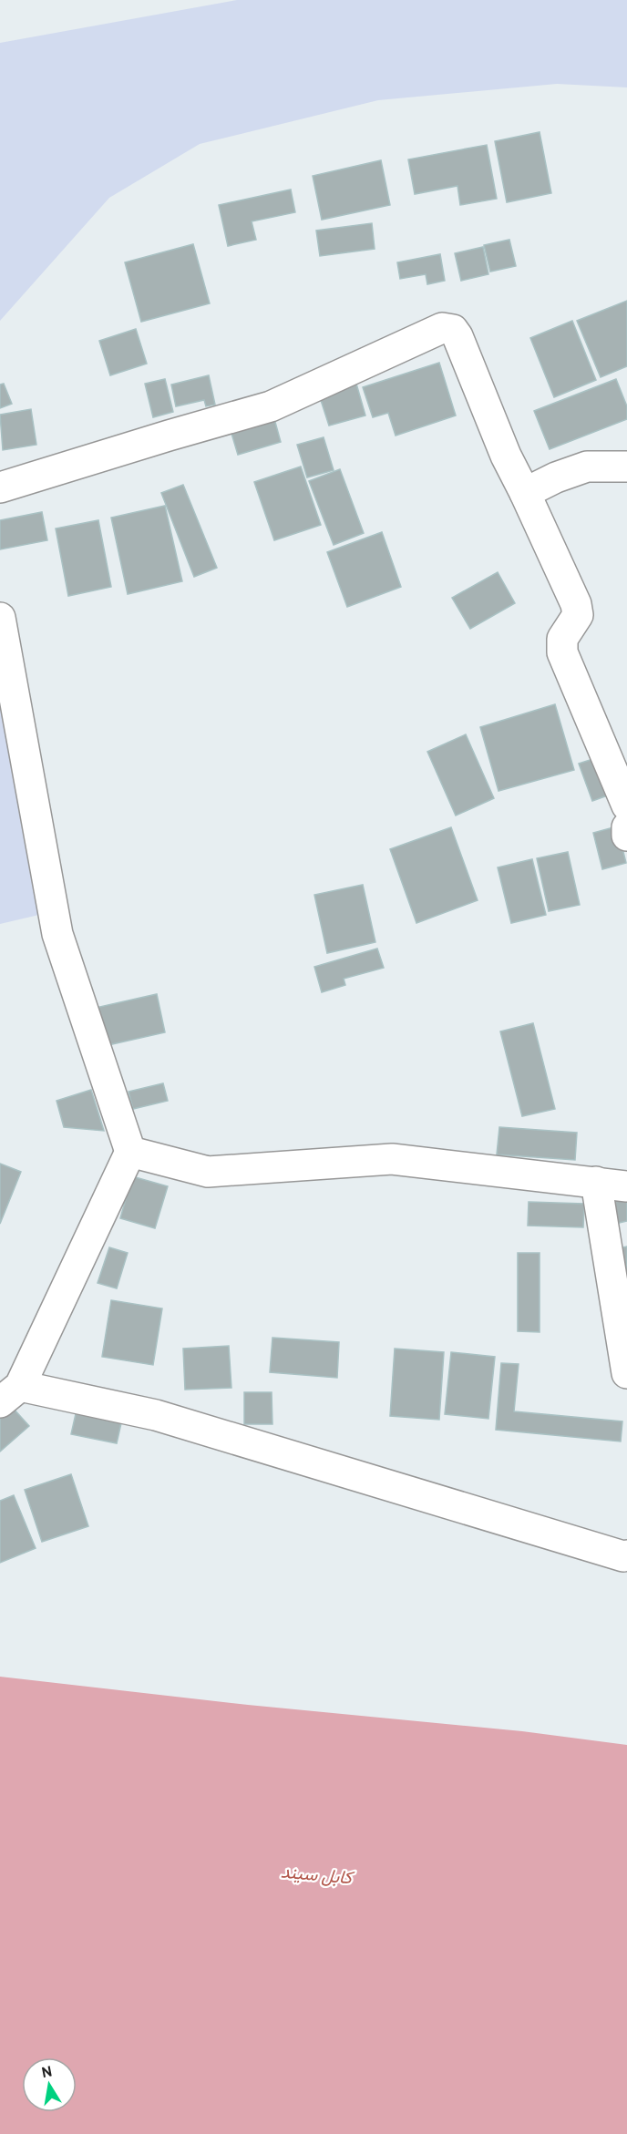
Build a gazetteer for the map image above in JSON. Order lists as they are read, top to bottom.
{
  "water": ["کابل سيند"],
  "north": "top"
}
